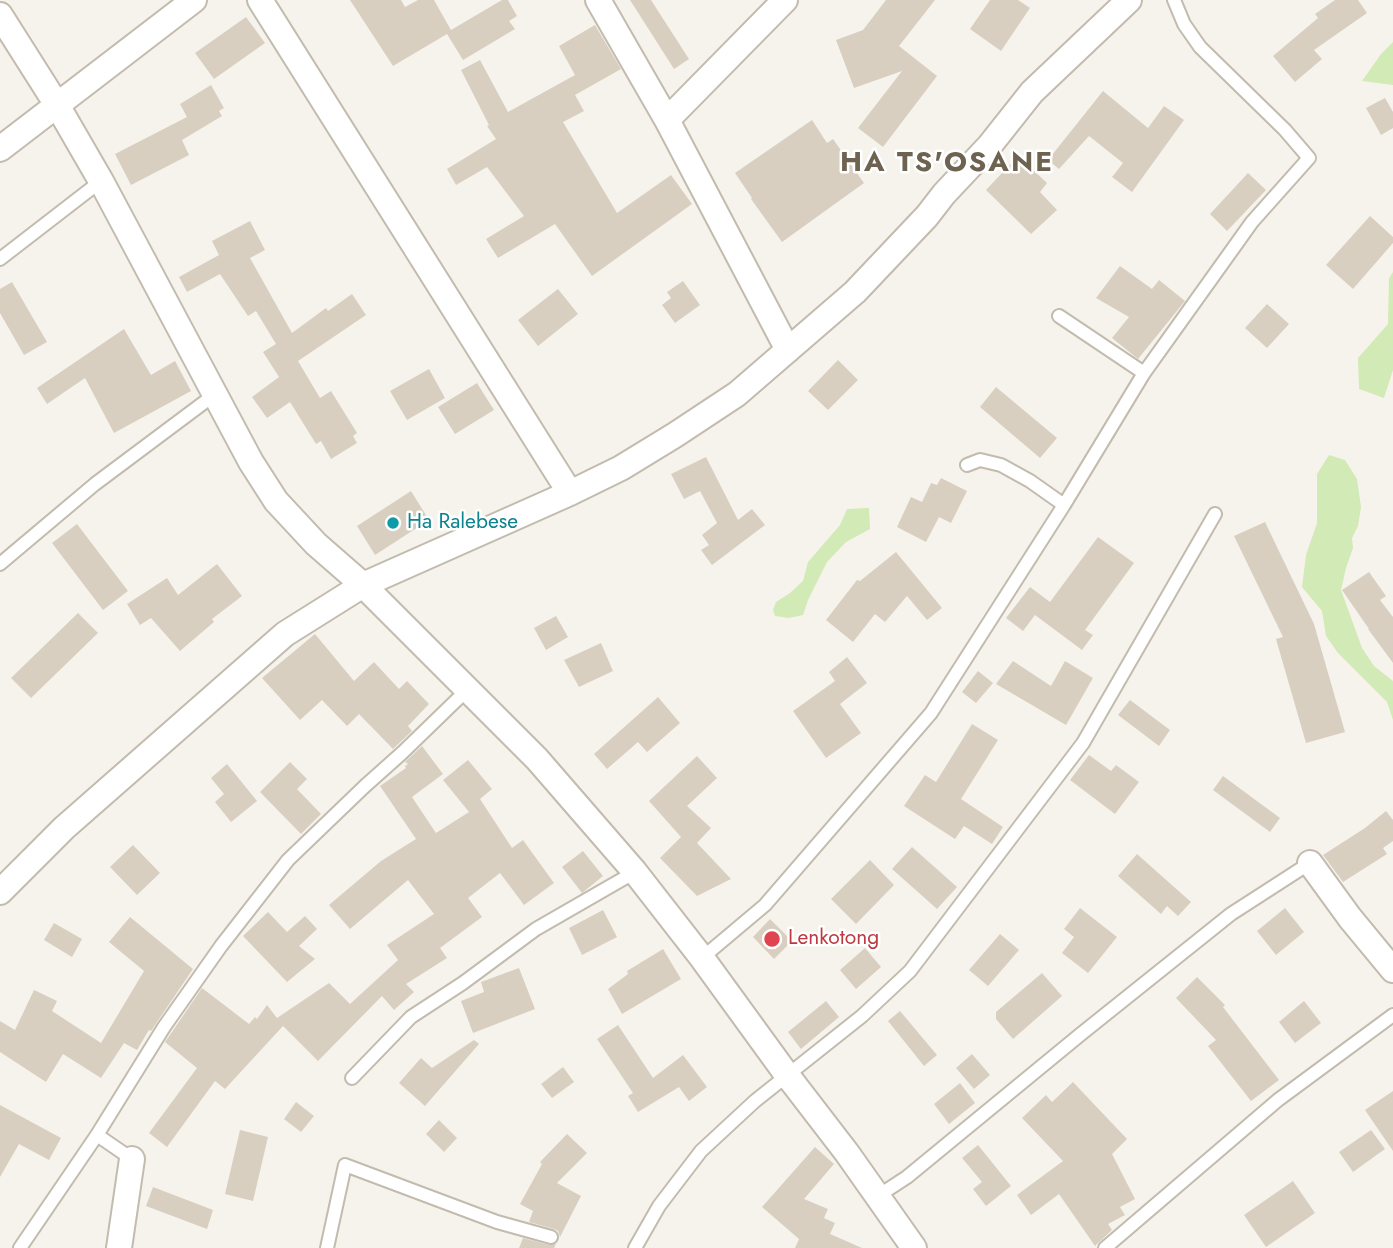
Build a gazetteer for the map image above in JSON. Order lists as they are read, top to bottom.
{
  "districts": ["HA TS'OSANE"],
  "places": ["Ha Ralebese", "Lenkotong"]
}
